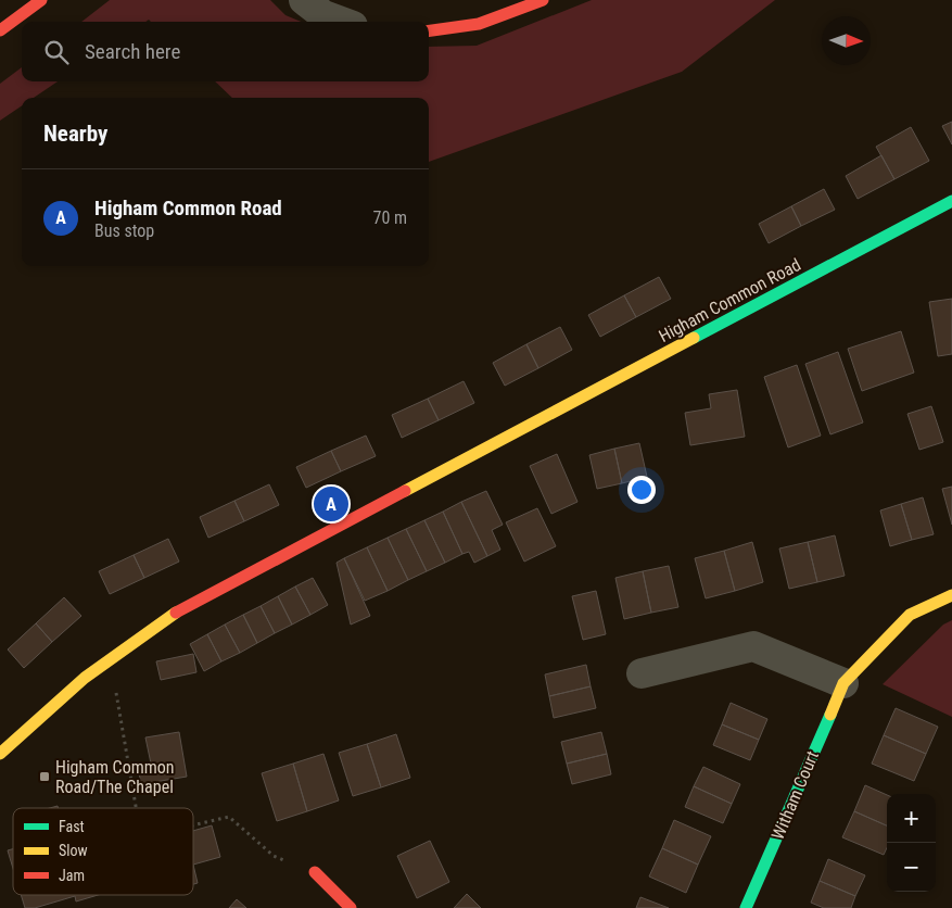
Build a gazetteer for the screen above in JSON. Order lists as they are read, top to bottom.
{
  "streets": {
    "main road": ["Higham Common Road", "Witham Court"]
  },
  "places": {
    "transit": ["Higham Common Road/The Chapel"]
  },
  "legend": ["Fast", "Slow", "Jam"],
  "north": "right",
  "page": {
    "search": "Search here",
    "heading": "Nearby",
    "list": [
      {
        "mark": "A",
        "name": "Higham Common Road",
        "note": "Bus stop",
        "value": "70 m"
      }
    ],
    "pins": "A",
    "map_buttons": ["+", "−"]
  }
}
